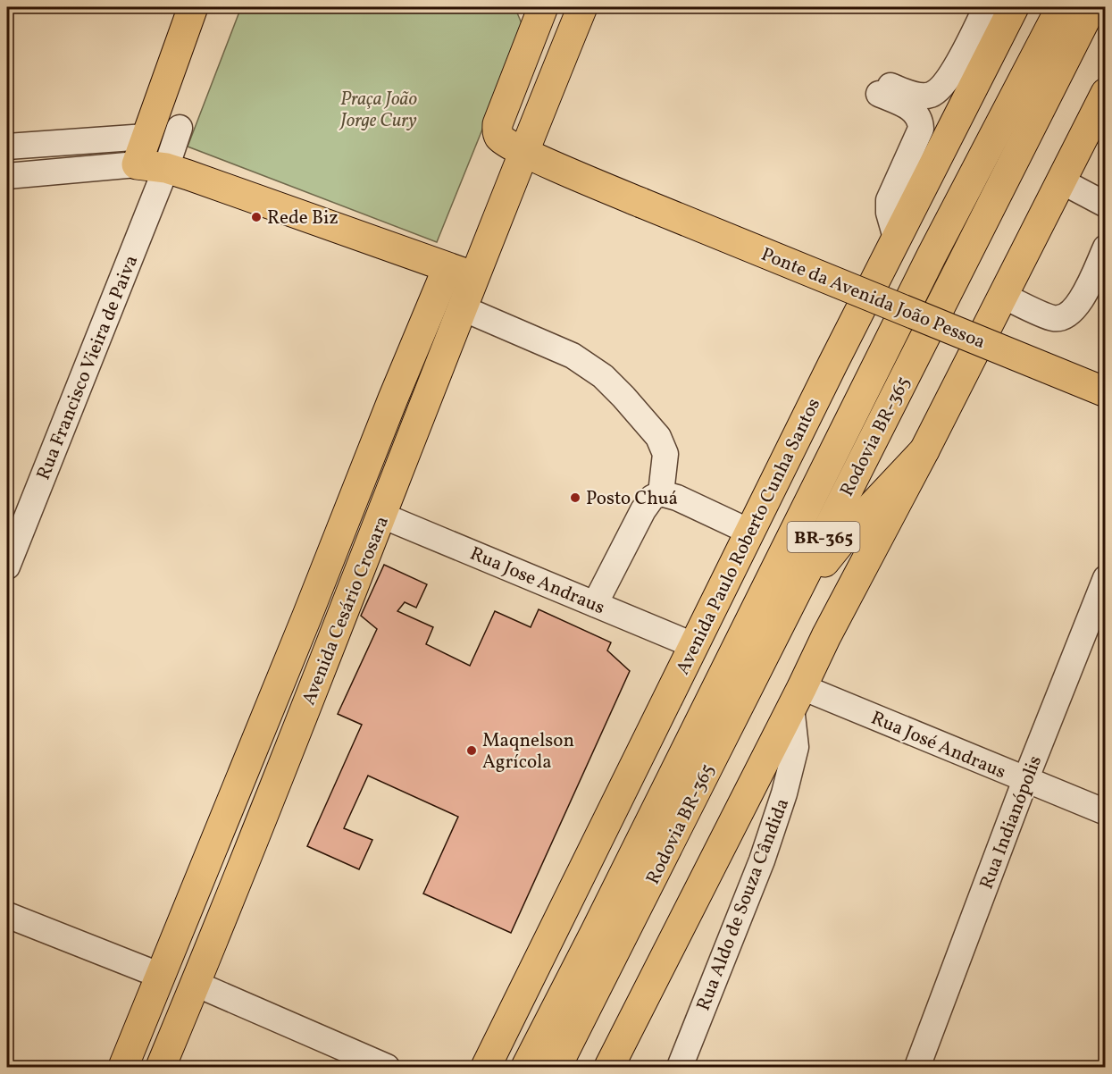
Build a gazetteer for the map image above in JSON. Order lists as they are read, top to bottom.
{
  "streets": {
    "main road": [
      "Ponte da Avenida João Pessoa",
      "Rodovia BR-365",
      "Avenida Paulo Roberto Cunha Santos",
      "BR-365",
      "Avenida Cesário Crosara"
    ],
    "street": [
      "Rua Francisco Vieira de Paiva",
      "Rua Jose Andraus",
      "Rua José Andraus",
      "Rua Indianópolis",
      "Rua Aldo de Souza Cândida"
    ]
  },
  "crossings": [
    ["Ponte da Avenida João Pessoa", "Avenida Cesário Crosara"],
    ["Avenida Paulo Roberto Cunha Santos", "Rua Jose Andraus"],
    ["Rua Jose Andraus", "Avenida Cesário Crosara"],
    ["Rua José Andraus", "Rua Indianópolis"],
    ["Rua José Andraus", "Rua Aldo de Souza Cândida"]
  ],
  "parks": ["Praça João Jorge Cury"],
  "places": ["Rede Biz", "Posto Chuá", "Maqnelson Agrícola"]
}
